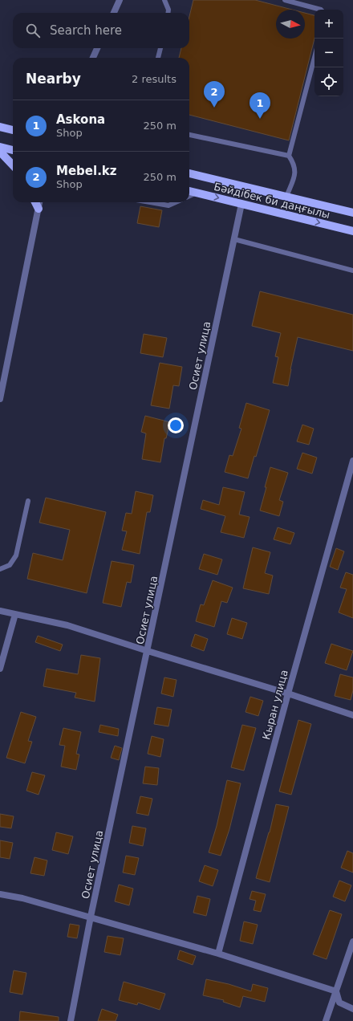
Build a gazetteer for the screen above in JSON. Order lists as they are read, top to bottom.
{
  "streets": {
    "main road": ["Бәйдібек би даңғылы"],
    "street": ["Осиет улица", "Кыран улица"]
  },
  "crossings": [
    ["Бәйдібек би даңғылы", "Осиет улица"]
  ],
  "north": "right",
  "page": {
    "map_buttons": ["+", "−"],
    "search": "Search here",
    "heading": ["Nearby", "2 results"],
    "pins": ["2", "1"],
    "list": [
      {
        "mark": "1",
        "name": "Askona",
        "note": "Shop",
        "value": "250 m"
      },
      {
        "mark": "2",
        "name": "Mebel.kz",
        "note": "Shop",
        "value": "250 m"
      }
    ]
  }
}
